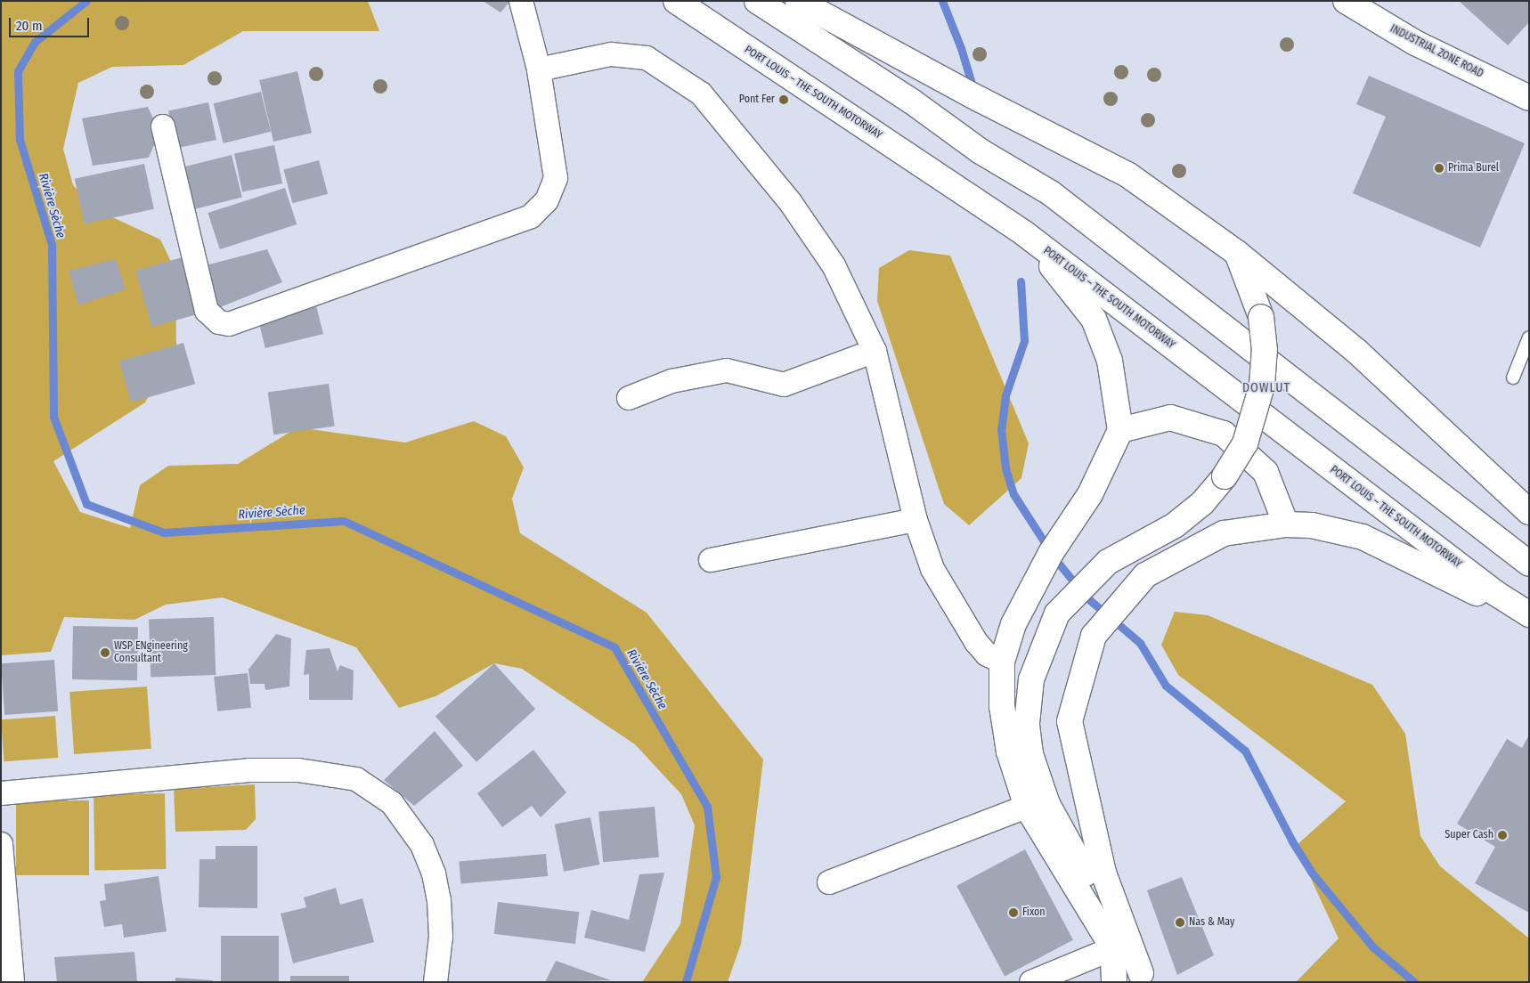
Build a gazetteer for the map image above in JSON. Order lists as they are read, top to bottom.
{
  "streets": {
    "main road": ["INDUSTRIAL ZONE ROAD", "PORT LOUIS – THE SOUTH MOTORWAY"]
  },
  "districts": ["DOWLUT"],
  "water": ["Rivière Sèche"],
  "places": [
    "Pont Fer",
    "Prima Burel",
    "WSP ENgineering Consultant",
    "Super Cash",
    "Fixon",
    "Nas & May"
  ],
  "scale_bar": "20 m"
}
